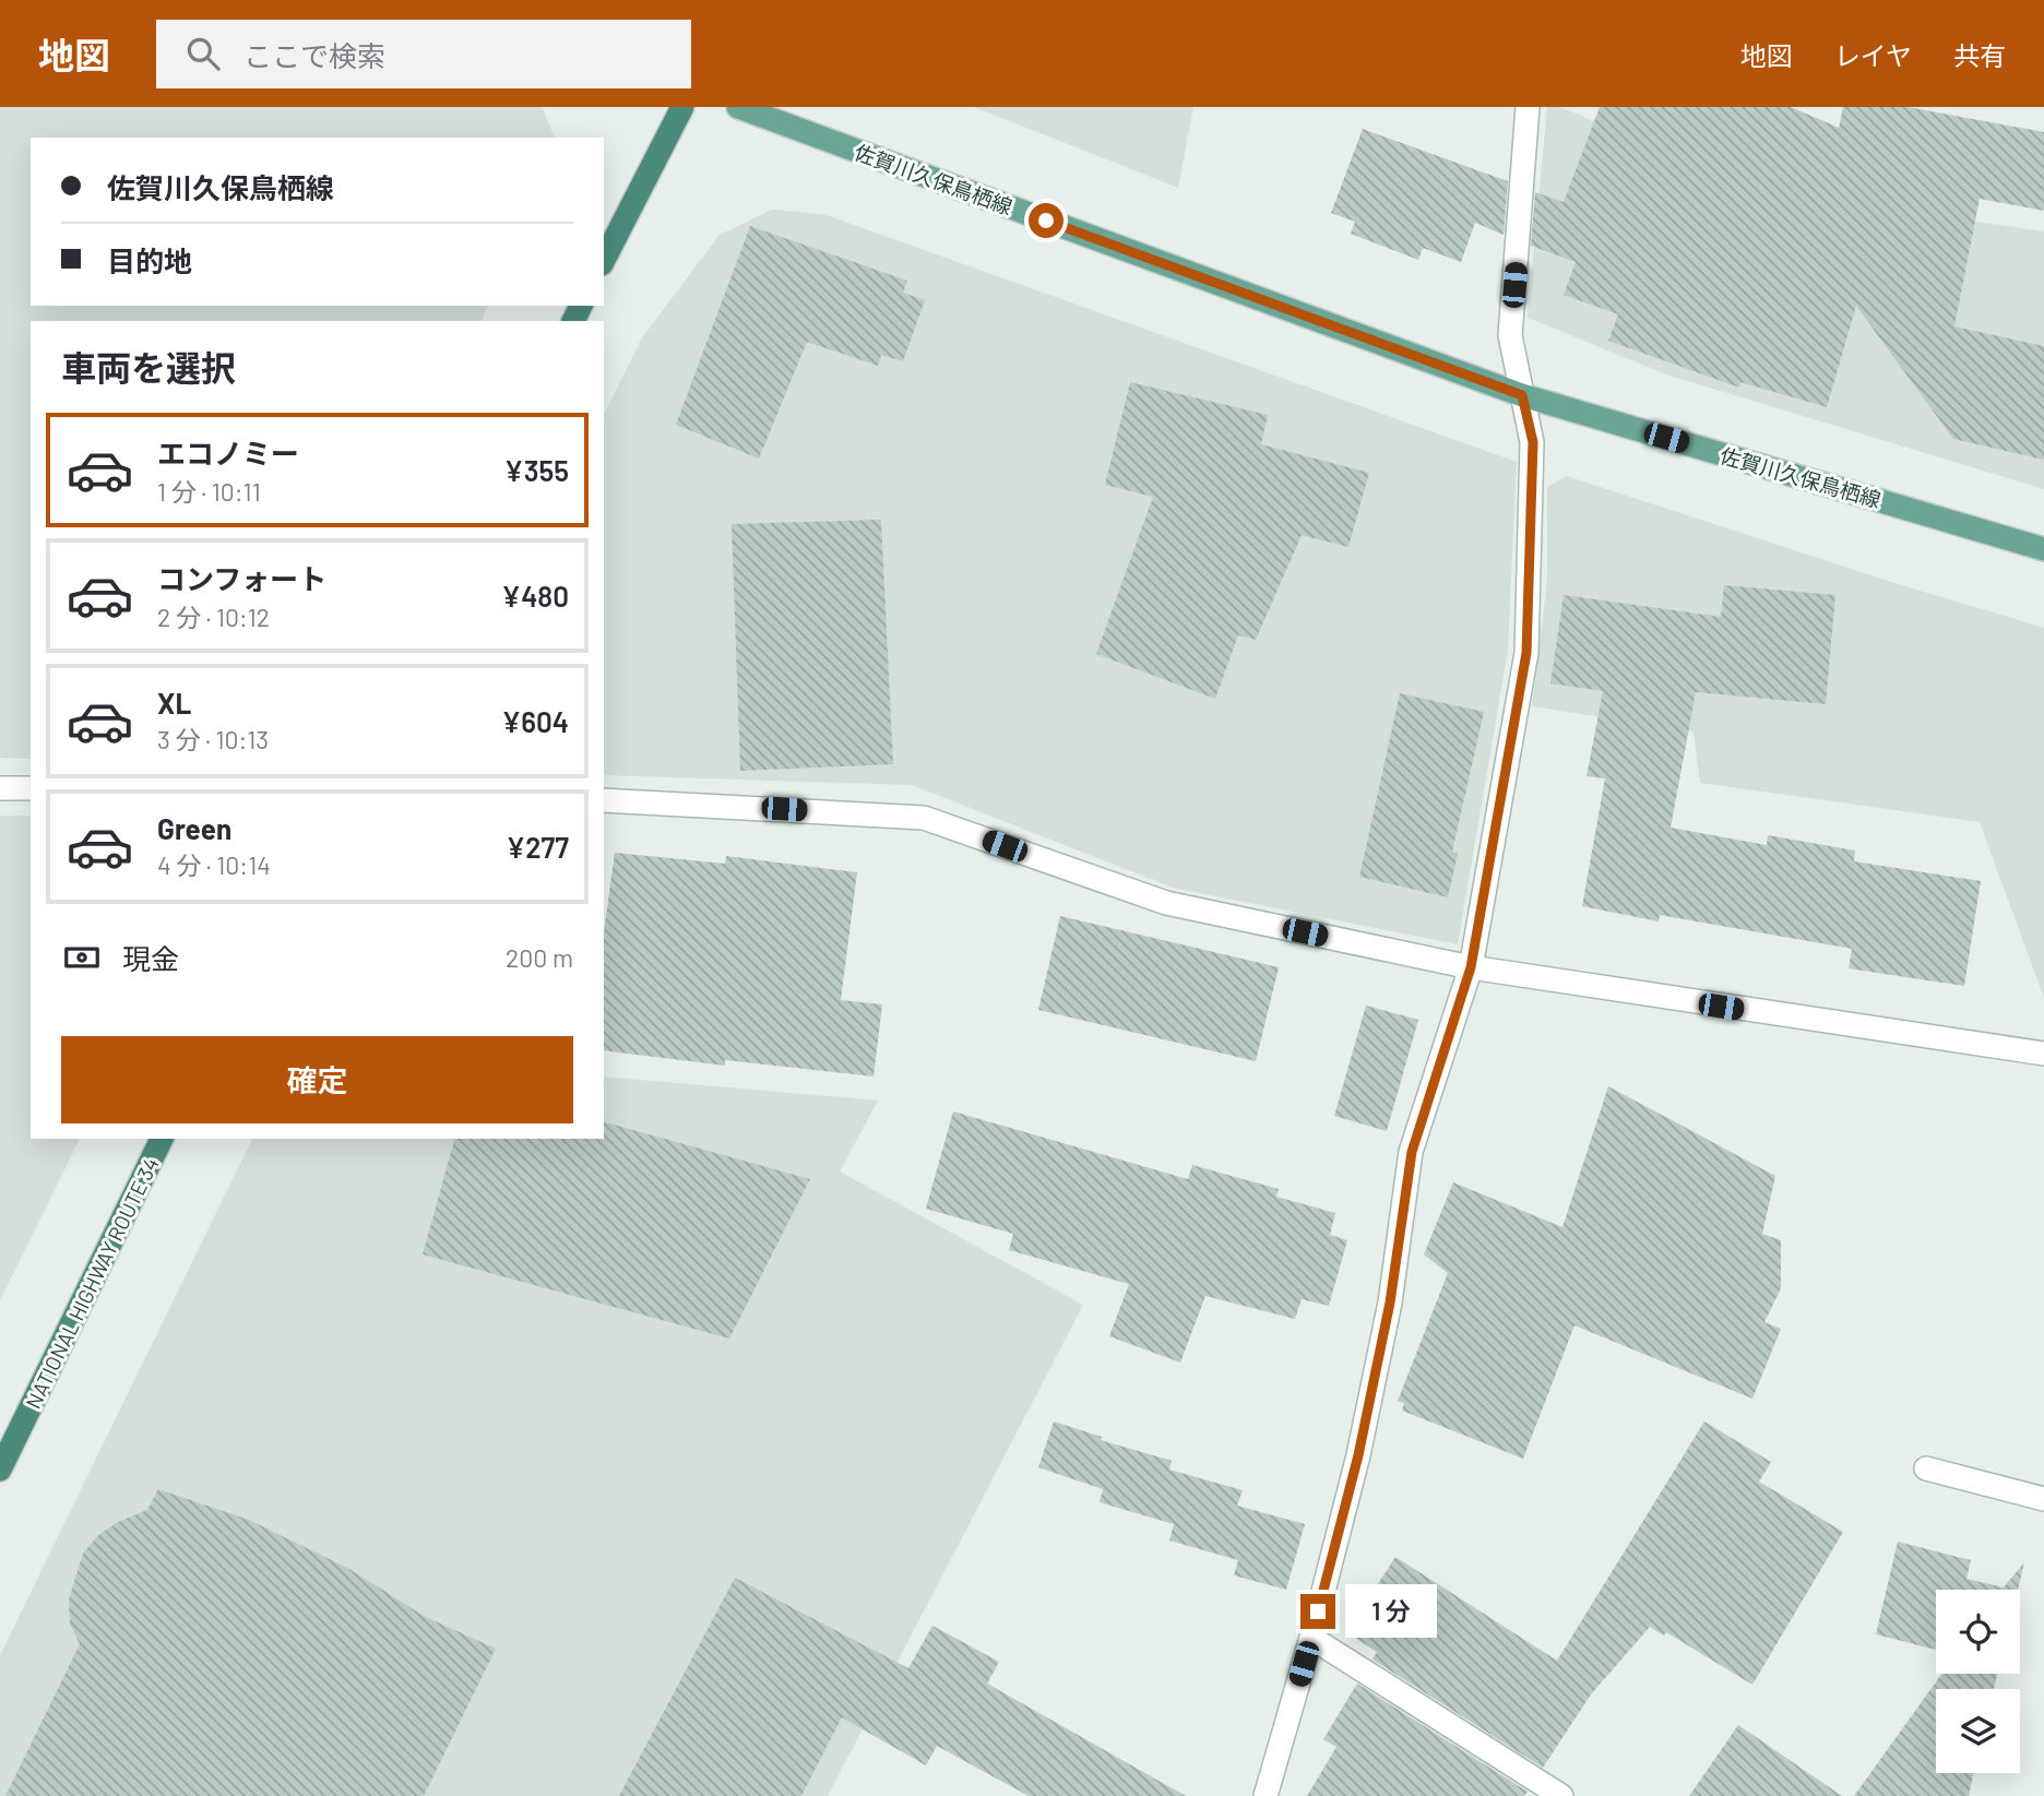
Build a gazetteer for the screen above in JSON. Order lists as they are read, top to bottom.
{
  "streets": {
    "highway": ["NATIONAL HIGHWAY ROUTE 34"],
    "main road": ["佐賀川久保鳥栖線"]
  },
  "page": {
    "header": "地図",
    "search": "ここで検索",
    "nav": ["地図", "レイヤ", "共有"],
    "banner": ["佐賀川久保鳥栖線", "目的地"],
    "heading": "車両を選択",
    "list": [
      {
        "name": "エコノミー",
        "note": "1 分 · 10:11",
        "value": "¥355"
      },
      {
        "name": "コンフォート",
        "note": "2 分 · 10:12",
        "value": "¥480"
      },
      {
        "name": "XL",
        "note": "3 分 · 10:13",
        "value": "¥604"
      },
      {
        "name": "Green",
        "note": "4 分 · 10:14",
        "value": "¥277"
      }
    ],
    "pay": ["現金", "200 m"],
    "buttons": "確定",
    "bubble": "1 分"
  }
}
